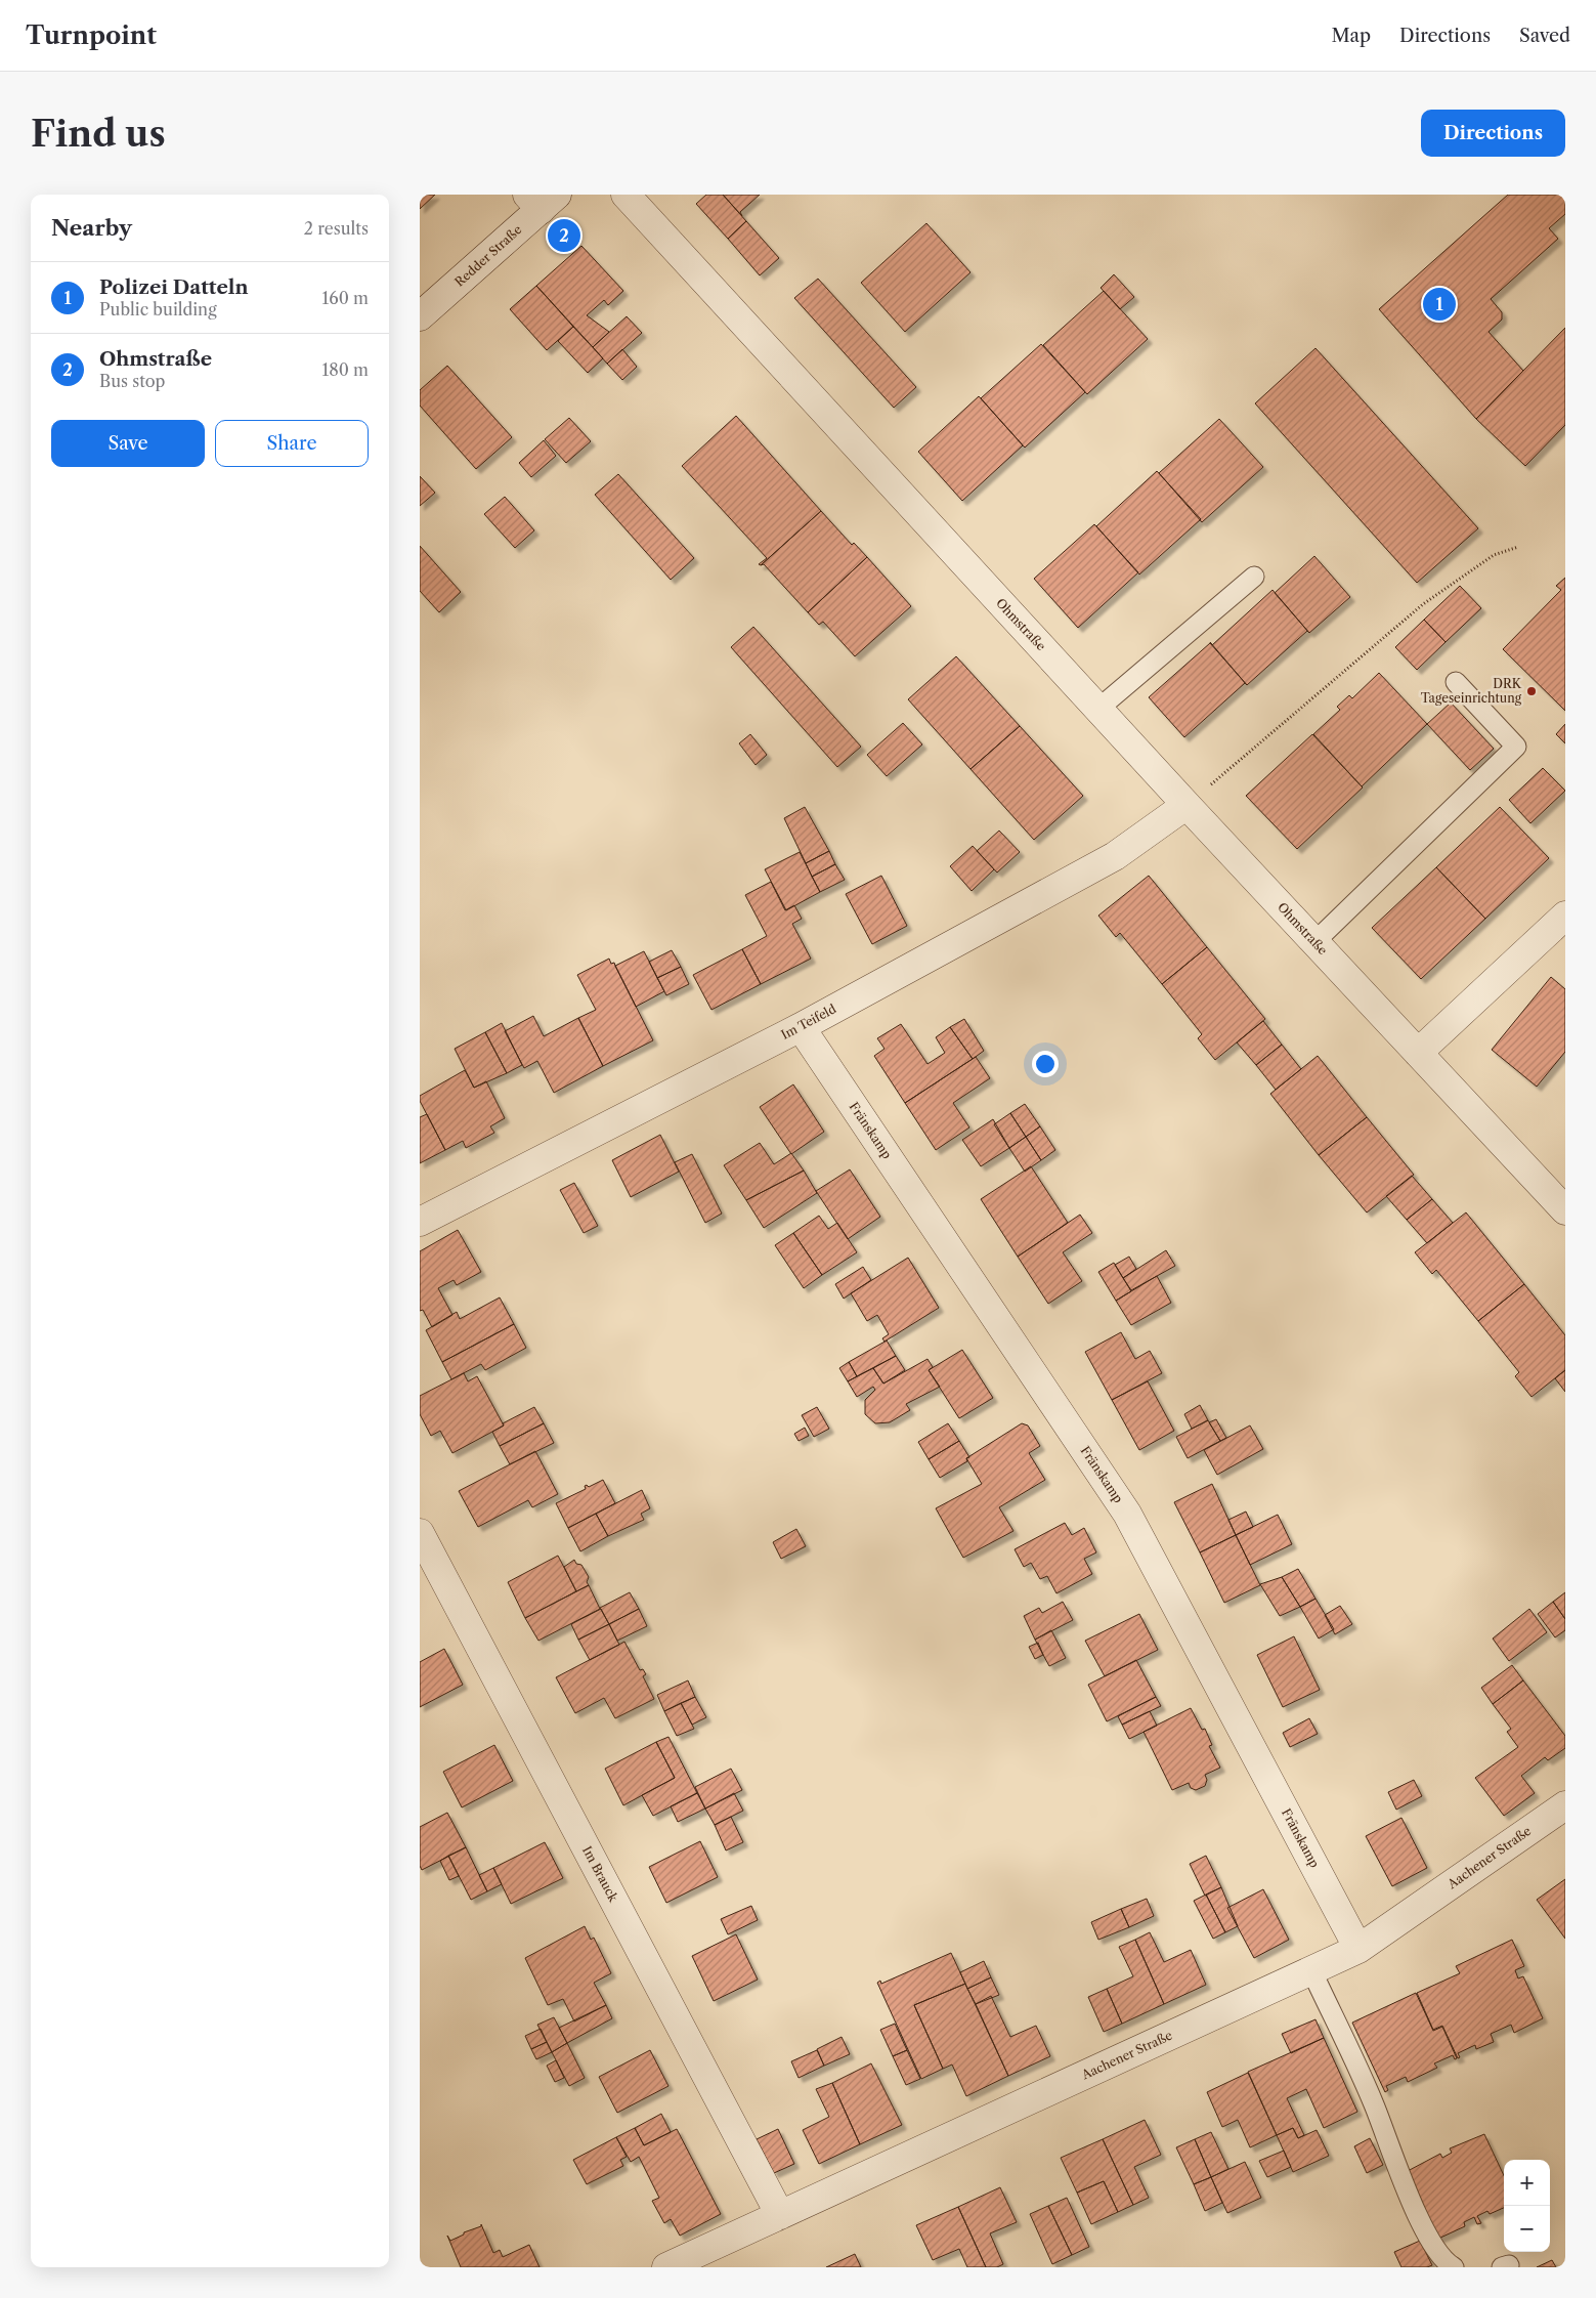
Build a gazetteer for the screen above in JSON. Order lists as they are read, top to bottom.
{
  "streets": {
    "street": [
      "Redder Straße",
      "Ohmstraße",
      "Im Teifeld",
      "Fränskamp",
      "Aachener Straße",
      "Im Brauck"
    ]
  },
  "crossings": [
    ["Ohmstraße", "Im Teifeld"],
    ["Im Teifeld", "Fränskamp"],
    ["Fränskamp", "Aachener Straße"],
    ["Aachener Straße", "Im Brauck"]
  ],
  "places": ["DRK Tageseinrichtung"],
  "page": {
    "header": "Turnpoint",
    "nav": ["Map", "Directions", "Saved"],
    "buttons": [
      "Directions",
      ["Save", "Share"]
    ],
    "title": "Find us",
    "heading": ["Nearby", "2 results"],
    "pins": ["2", "1"],
    "list": [
      {
        "mark": "1",
        "name": "Polizei Datteln",
        "note": "Public building",
        "value": "160 m"
      },
      {
        "mark": "2",
        "name": "Ohmstraße",
        "note": "Bus stop",
        "value": "180 m"
      }
    ],
    "map_buttons": ["+", "−"]
  }
}
